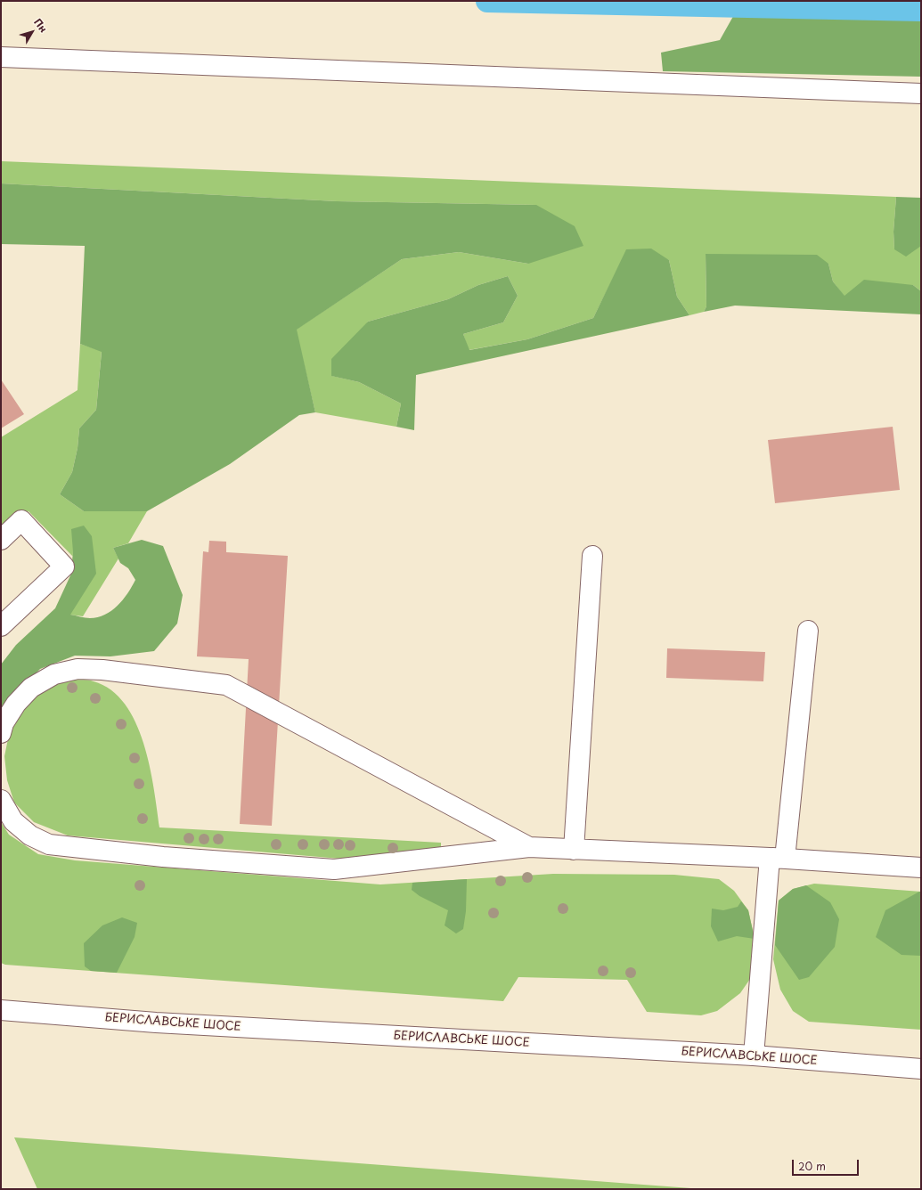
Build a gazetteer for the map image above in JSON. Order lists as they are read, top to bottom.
{
  "streets": {
    "main road": ["БЕРИСЛАВСЬКЕ ШОСЕ"]
  },
  "scale_bar": "20 m",
  "north": "top right"
}
